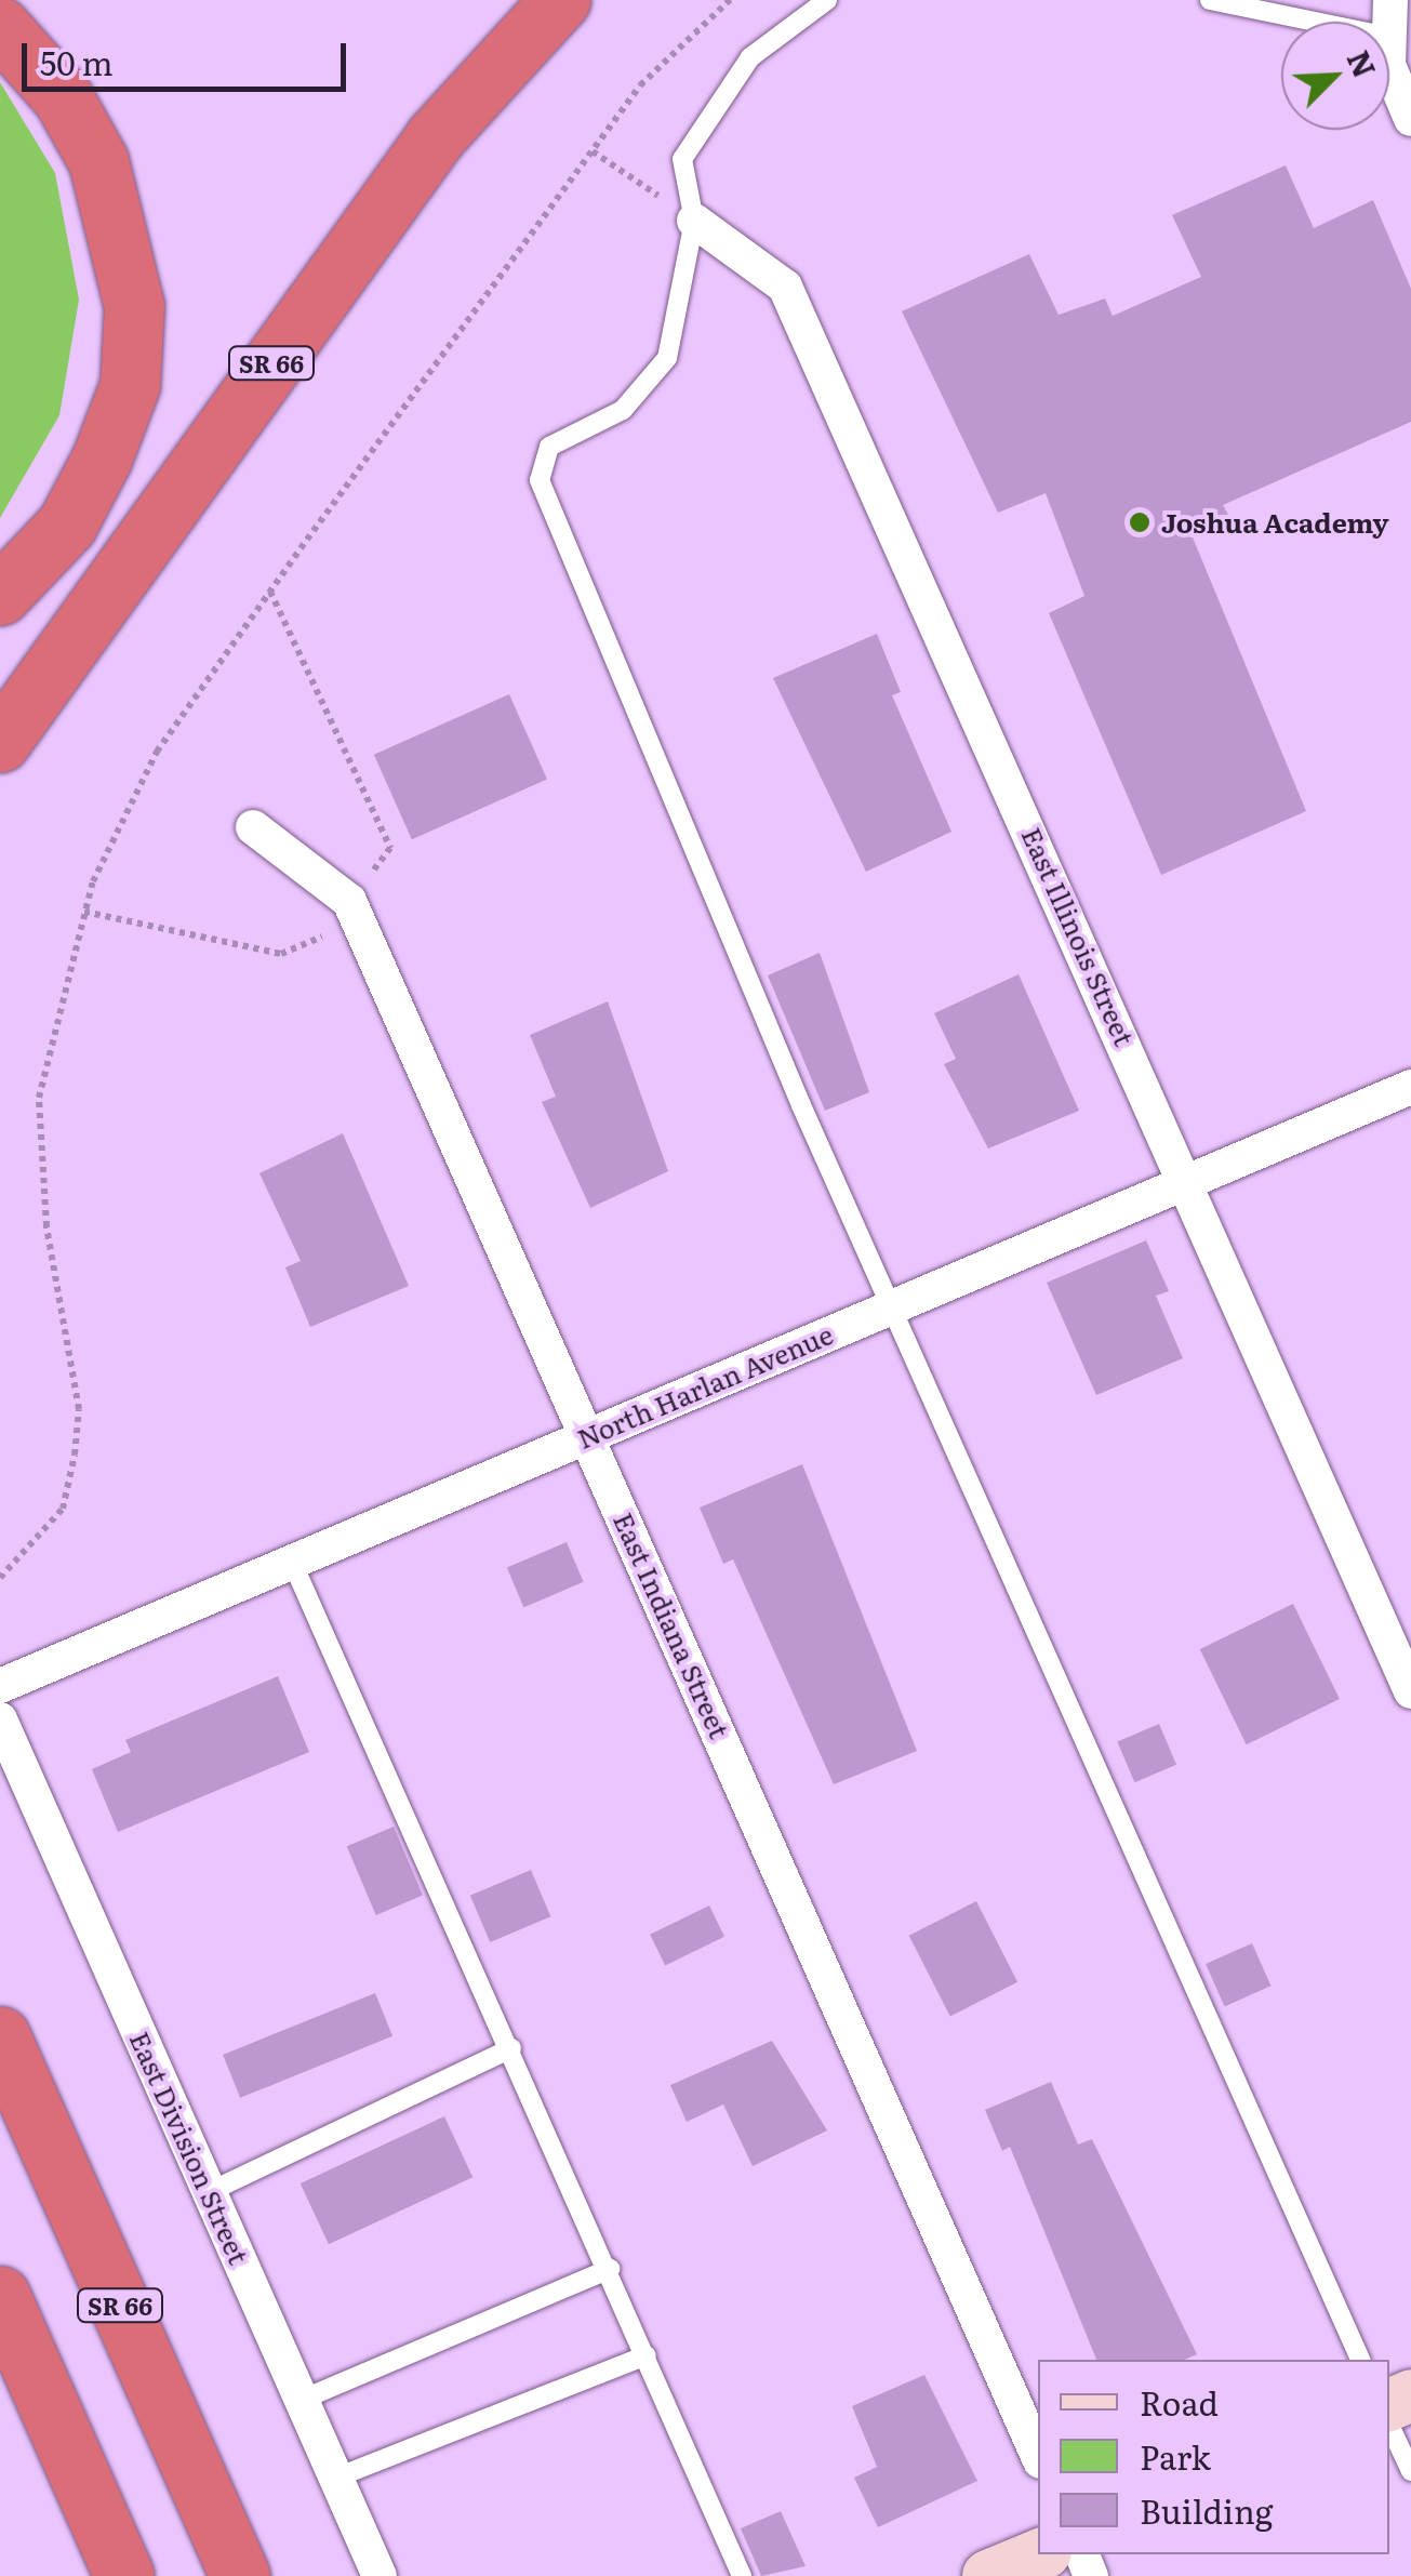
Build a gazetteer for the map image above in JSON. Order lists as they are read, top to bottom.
{
  "streets": {
    "highway": ["SR 66"],
    "street": [
      "East Illinois Street",
      "North Harlan Avenue",
      "East Indiana Street",
      "East Division Street"
    ]
  },
  "crossings": [
    ["East Illinois Street", "North Harlan Avenue"],
    ["North Harlan Avenue", "East Indiana Street"]
  ],
  "places": ["Joshua Academy"],
  "legend": ["Road", "Park", "Building"],
  "scale_bar": "50 m",
  "north": "top right"
}
